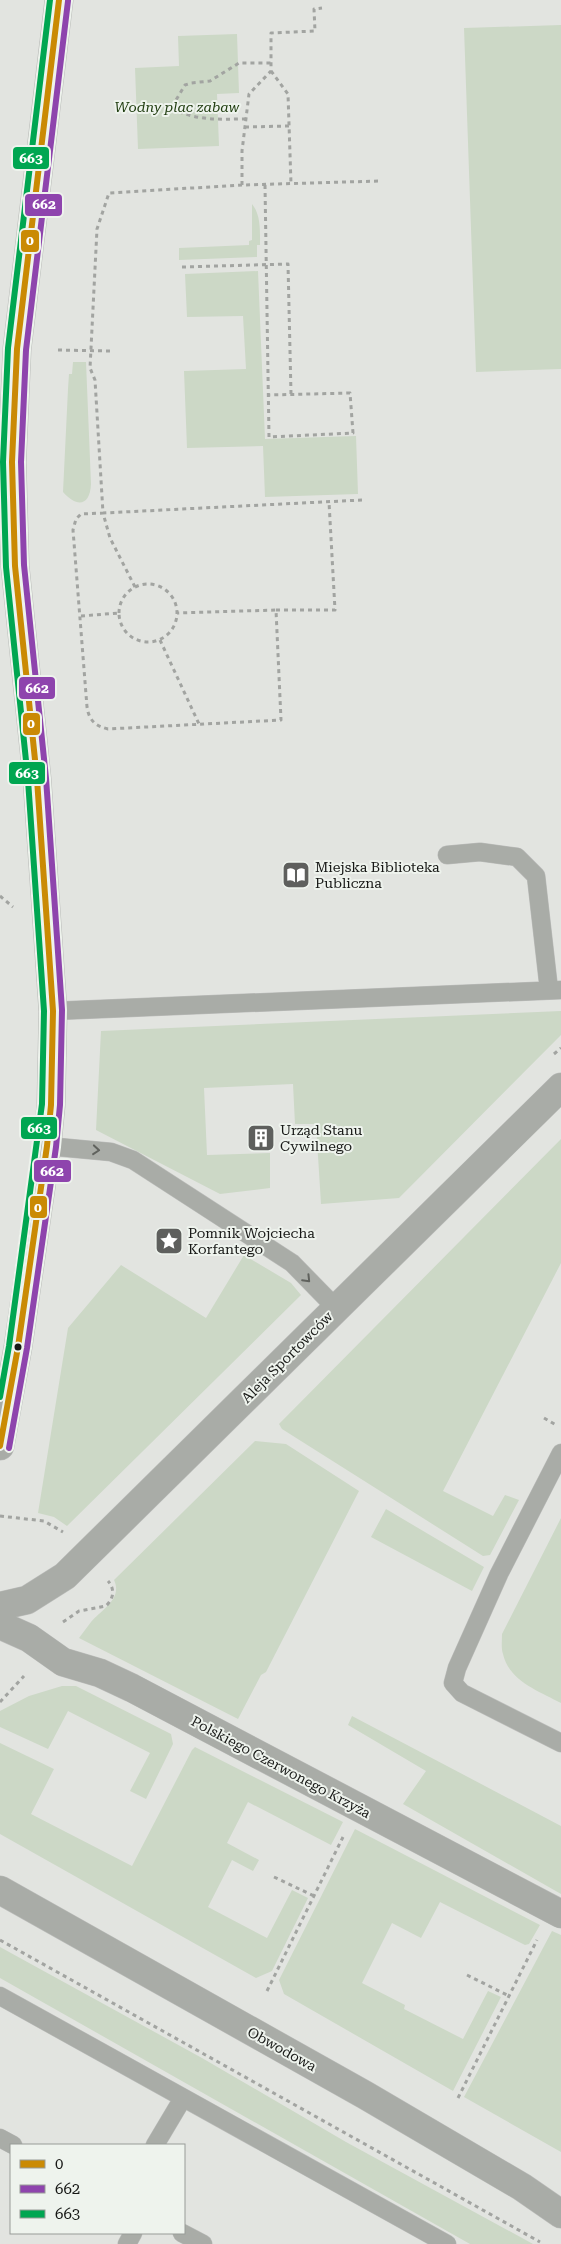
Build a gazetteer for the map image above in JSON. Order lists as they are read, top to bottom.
{
  "streets": {
    "street": ["Aleja Sportowców", "Polskiego Czerwonego Krzyża", "Obwodowa"]
  },
  "parks": ["Wodny plac zabaw"],
  "places": {
    "library": ["Miejska Biblioteka Publiczna"],
    "building": ["Urząd Stanu Cywilnego"],
    "place": ["Pomnik Wojciecha Korfantego"]
  },
  "lines": ["transit line 0", "transit line 663", "transit line 662"],
  "legend": ["0", "662", "663"]
}
